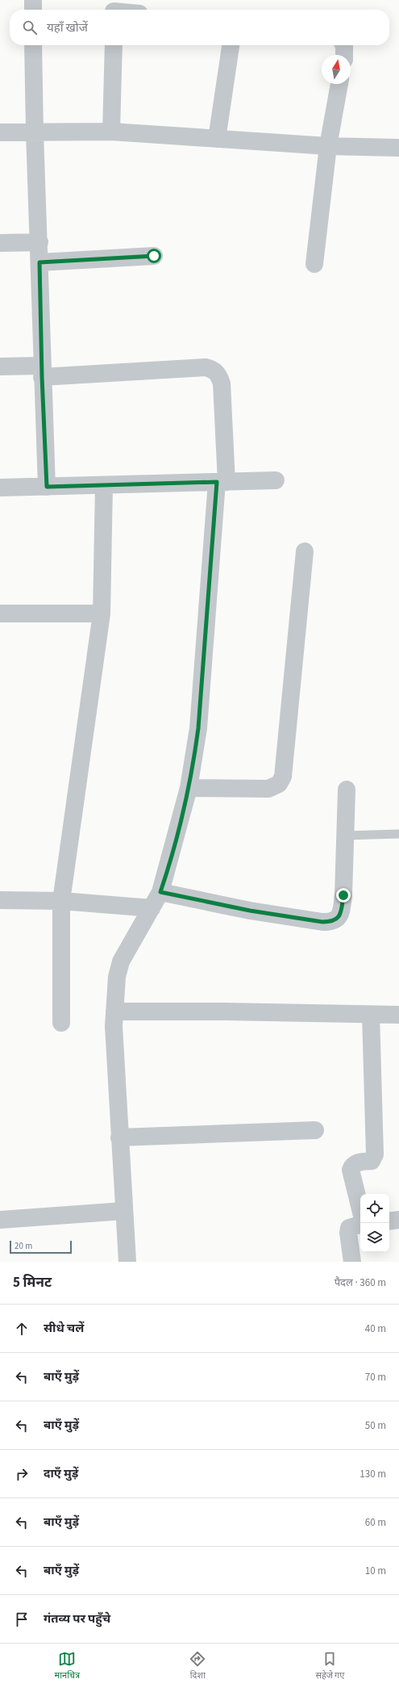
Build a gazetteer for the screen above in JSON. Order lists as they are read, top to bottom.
{
  "scale_bar": "20 m",
  "north": "top",
  "page": {
    "search": "यहाँ खोजें",
    "scale": "20 m",
    "heading": ["5 मिनट", "पैदल · 360 m"],
    "list": [
      ["सीधे चलें", "40 m"],
      ["बाएँ मुड़ें", "70 m"],
      ["बाएँ मुड़ें", "50 m"],
      ["दाएँ मुड़ें", "130 m"],
      ["बाएँ मुड़ें", "60 m"],
      ["बाएँ मुड़ें", "10 m"],
      "गंतव्य पर पहुँचे"
    ],
    "nav": ["मानचित्र", "दिशा", "सहेजे गए"]
  }
}
